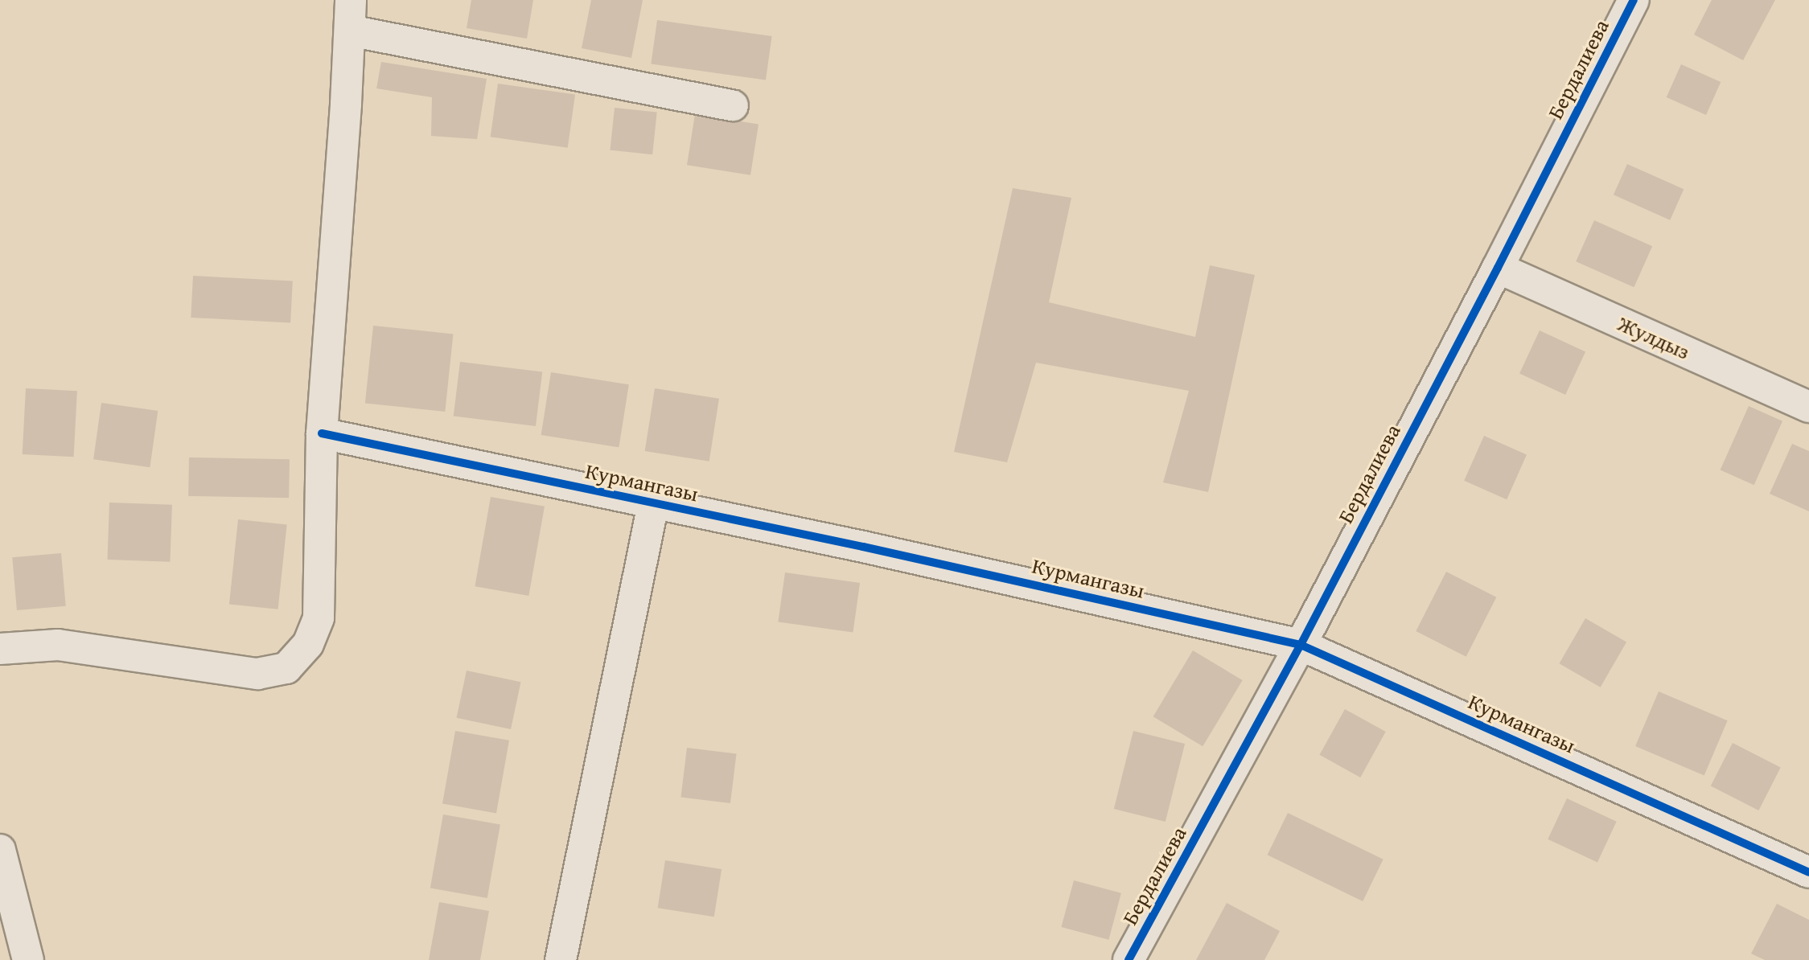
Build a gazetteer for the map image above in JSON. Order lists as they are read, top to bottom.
{
  "streets": {
    "street": ["Бердалиева", "Жулдыз", "Курмангазы"]
  },
  "crossings": [
    ["Бердалиева", "Жулдыз"],
    ["Бердалиева", "Курмангазы"]
  ]
}
